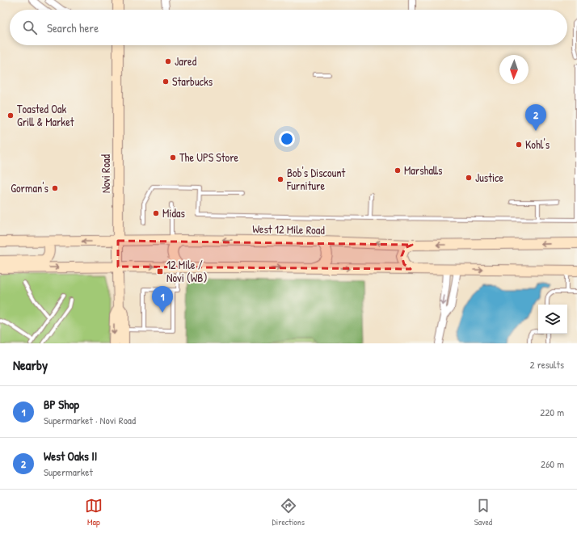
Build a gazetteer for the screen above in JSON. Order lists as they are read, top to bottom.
{
  "streets": {
    "main road": ["Novi Road", "West 12 Mile Road"]
  },
  "crossings": [
    ["Novi Road", "West 12 Mile Road"]
  ],
  "places": {
    "other": [
      "Jared",
      "Starbucks",
      "Toasted Oak Grill & Market",
      "Kohl's",
      "The UPS Store",
      "Marshalls",
      "Justice",
      "Bob's Discount Furniture",
      "Gorman's",
      "Midas"
    ],
    "transit": ["12 Mile / Novi (WB)"]
  },
  "north": "bottom",
  "page": {
    "search": "Search here",
    "pins": ["2", "1"],
    "heading": ["Nearby", "2 results"],
    "list": [
      {
        "mark": "1",
        "name": "BP Shop",
        "note": "Supermarket · Novi Road",
        "value": "220 m"
      },
      {
        "mark": "2",
        "name": "West Oaks II",
        "note": "Supermarket",
        "value": "260 m"
      }
    ],
    "nav": ["Map", "Directions", "Saved"]
  }
}
